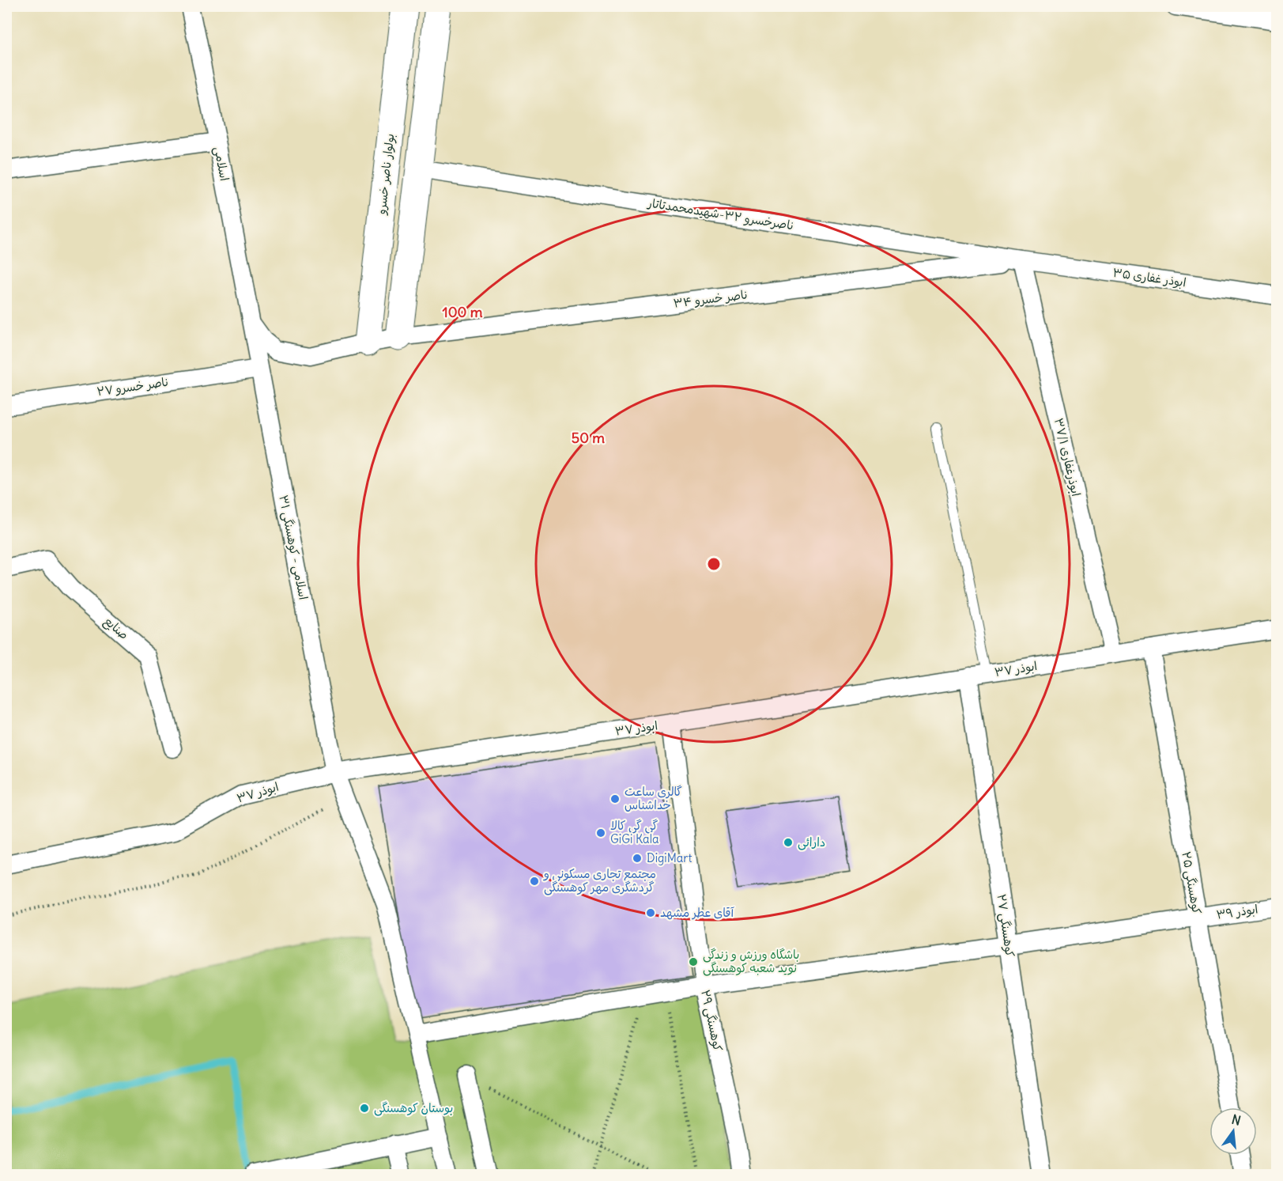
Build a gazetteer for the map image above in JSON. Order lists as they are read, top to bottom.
{
  "streets": {
    "street": [
      "اسلامی",
      "بولوار ناصر خسرو",
      "ناصرخسرو ۳۲-شهیدمحمدتاتار",
      "ابوذر غفاری ۳۵",
      "ناصر خسرو ۳۴",
      "ناصر خسرو ۲۷",
      "ابوذرغفاری ۳۷/۱",
      "اسلامی - کوهسنگی ۳۱",
      "صنایع",
      "ابوذر ۳۷",
      "کوهسنگی ۲۵",
      "ابوذر ۳۹",
      "کوهسنگی ۲۷",
      "کوهسنگی ۲۹"
    ]
  },
  "crossings": [
    ["اسلامی", "ناصر خسرو ۳۴"],
    ["اسلامی", "اسلامی - کوهسنگی ۳۱"],
    ["بولوار ناصر خسرو", "ناصر خسرو ۳۴"],
    ["ناصرخسرو ۳۲-شهیدمحمدتاتار", "ابوذر غفاری ۳۵"],
    ["ناصرخسرو ۳۲-شهیدمحمدتاتار", "ناصر خسرو ۳۴"],
    ["ناصرخسرو ۳۲-شهیدمحمدتاتار", "ابوذرغفاری ۳۷/۱"],
    ["ابوذر غفاری ۳۵", "ناصر خسرو ۳۴"],
    ["ابوذر غفاری ۳۵", "ابوذرغفاری ۳۷/۱"],
    ["ناصر خسرو ۳۴", "ابوذرغفاری ۳۷/۱"],
    ["ناصر خسرو ۳۴", "اسلامی - کوهسنگی ۳۱"],
    ["ناصر خسرو ۲۷", "اسلامی - کوهسنگی ۳۱"],
    ["ابوذرغفاری ۳۷/۱", "ابوذر ۳۷"],
    ["اسلامی - کوهسنگی ۳۱", "ابوذر ۳۷"],
    ["اسلامی - کوهسنگی ۳۱", "ابوذر ۳۹"],
    ["ابوذر ۳۷", "کوهسنگی ۲۵"],
    ["ابوذر ۳۷", "کوهسنگی ۲۷"],
    ["ابوذر ۳۷", "کوهسنگی ۲۹"],
    ["کوهسنگی ۲۵", "ابوذر ۳۹"],
    ["ابوذر ۳۹", "کوهسنگی ۲۷"],
    ["ابوذر ۳۹", "کوهسنگی ۲۹"]
  ],
  "places": [
    "گالری ساعت خداشناس",
    "گی گی کالا GiGi Kala",
    "دارائی",
    "DigiMart",
    "مجتمع تجاری مسکونی و گردشگری مهر کوهسنگی",
    "آقای عطر مشهد",
    "باشگاه ورزش و زندگی نوید شعبه کوهسنگی",
    "بوستان کوهسنگی"
  ],
  "north": "top",
  "rings": ["100 m", "50 m"]
}
